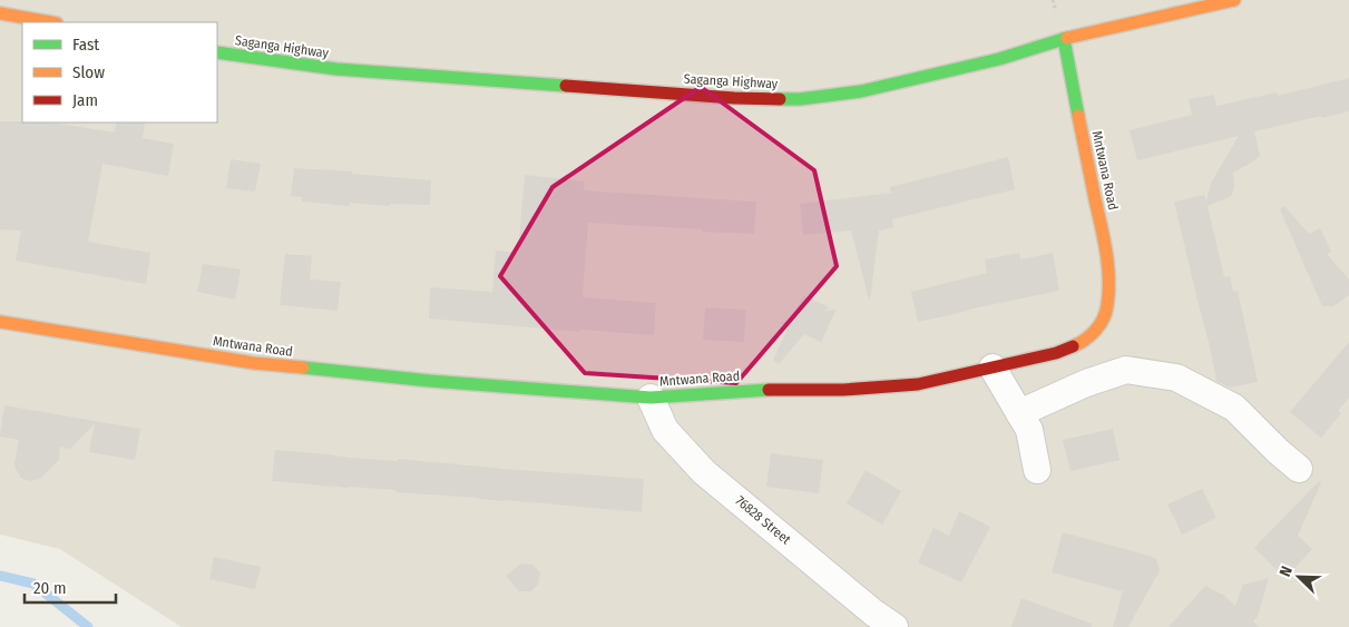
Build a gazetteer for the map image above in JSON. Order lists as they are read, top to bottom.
{
  "streets": {
    "street": ["Saganga Highway", "Mntwana Road", "76828 Street"]
  },
  "crossings": [
    ["Saganga Highway", "Mntwana Road"],
    ["Mntwana Road", "76828 Street"]
  ],
  "legend": ["Fast", "Slow", "Jam"],
  "scale_bar": "20 m",
  "north": "top left"
}
